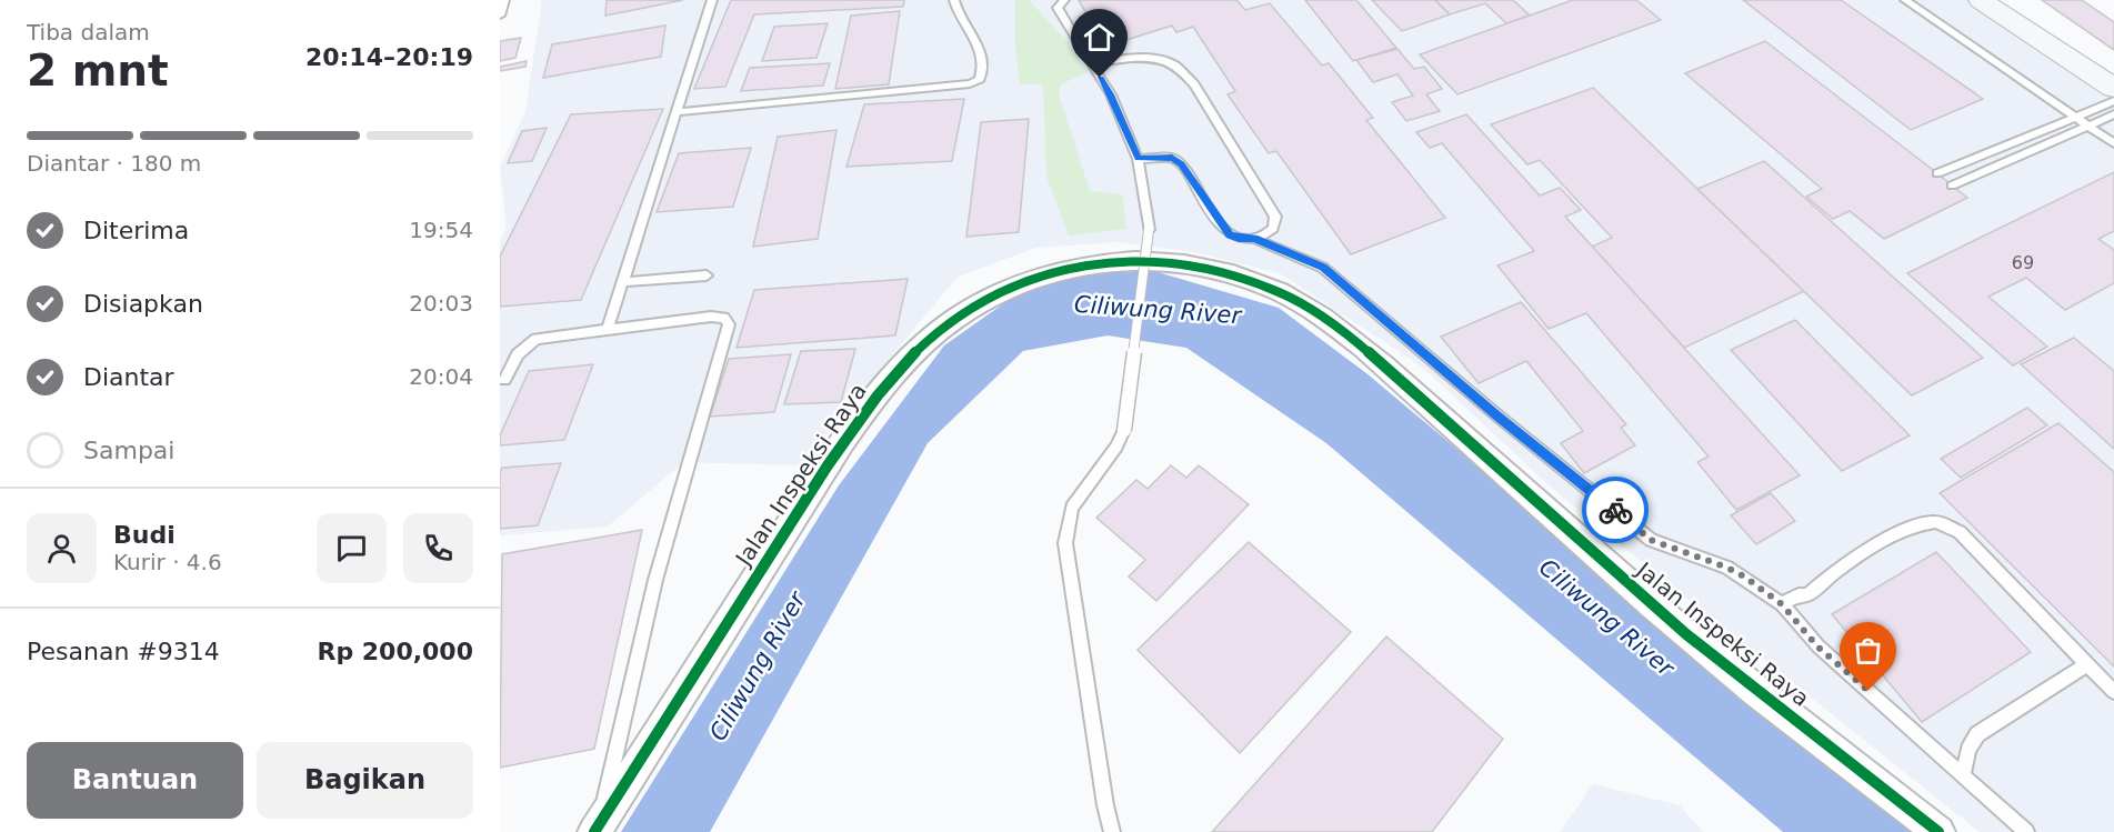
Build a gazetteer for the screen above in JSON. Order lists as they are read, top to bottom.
{
  "streets": {
    "street": ["Jalan Inspeksi Raya"]
  },
  "water": ["Ciliwung River"],
  "house_numbers": ["69"],
  "page": {
    "heading": ["2 mnt", "Tiba dalam", "20:14–20:19"],
    "panel": [
      "Budi",
      "Kurir · 4.6",
      "Pesanan #9314",
      "Rp 200,000"
    ],
    "bar": "Diantar · 180 m",
    "list": [
      ["Diterima", "19:54"],
      ["Disiapkan", "20:03"],
      ["Diantar", "20:04"],
      "Sampai"
    ],
    "buttons": ["Bantuan", "Bagikan"]
  }
}
